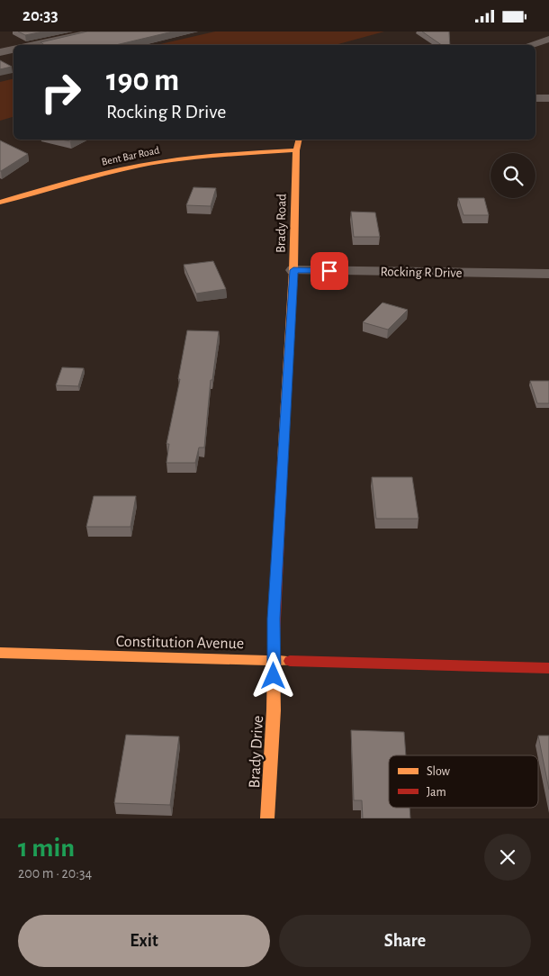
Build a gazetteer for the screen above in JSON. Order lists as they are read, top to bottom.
{
  "streets": {
    "street": [
      "Bent Bar Road",
      "Brady Road",
      "Rocking R Drive",
      "Constitution Avenue",
      "Brady Drive"
    ]
  },
  "crossings": [
    ["Bent Bar Road", "Brady Road"],
    ["Brady Road", "Rocking R Drive"],
    ["Brady Road", "Constitution Avenue"],
    ["Brady Road", "Brady Drive"],
    ["Constitution Avenue", "Brady Drive"]
  ],
  "legend": ["Slow", "Jam"],
  "page": {
    "status": "20:33",
    "turn": ["190 m", "Rocking R Drive"],
    "heading": ["1 min", "200 m · 20:34"],
    "buttons": ["Exit", "Share"]
  }
}
